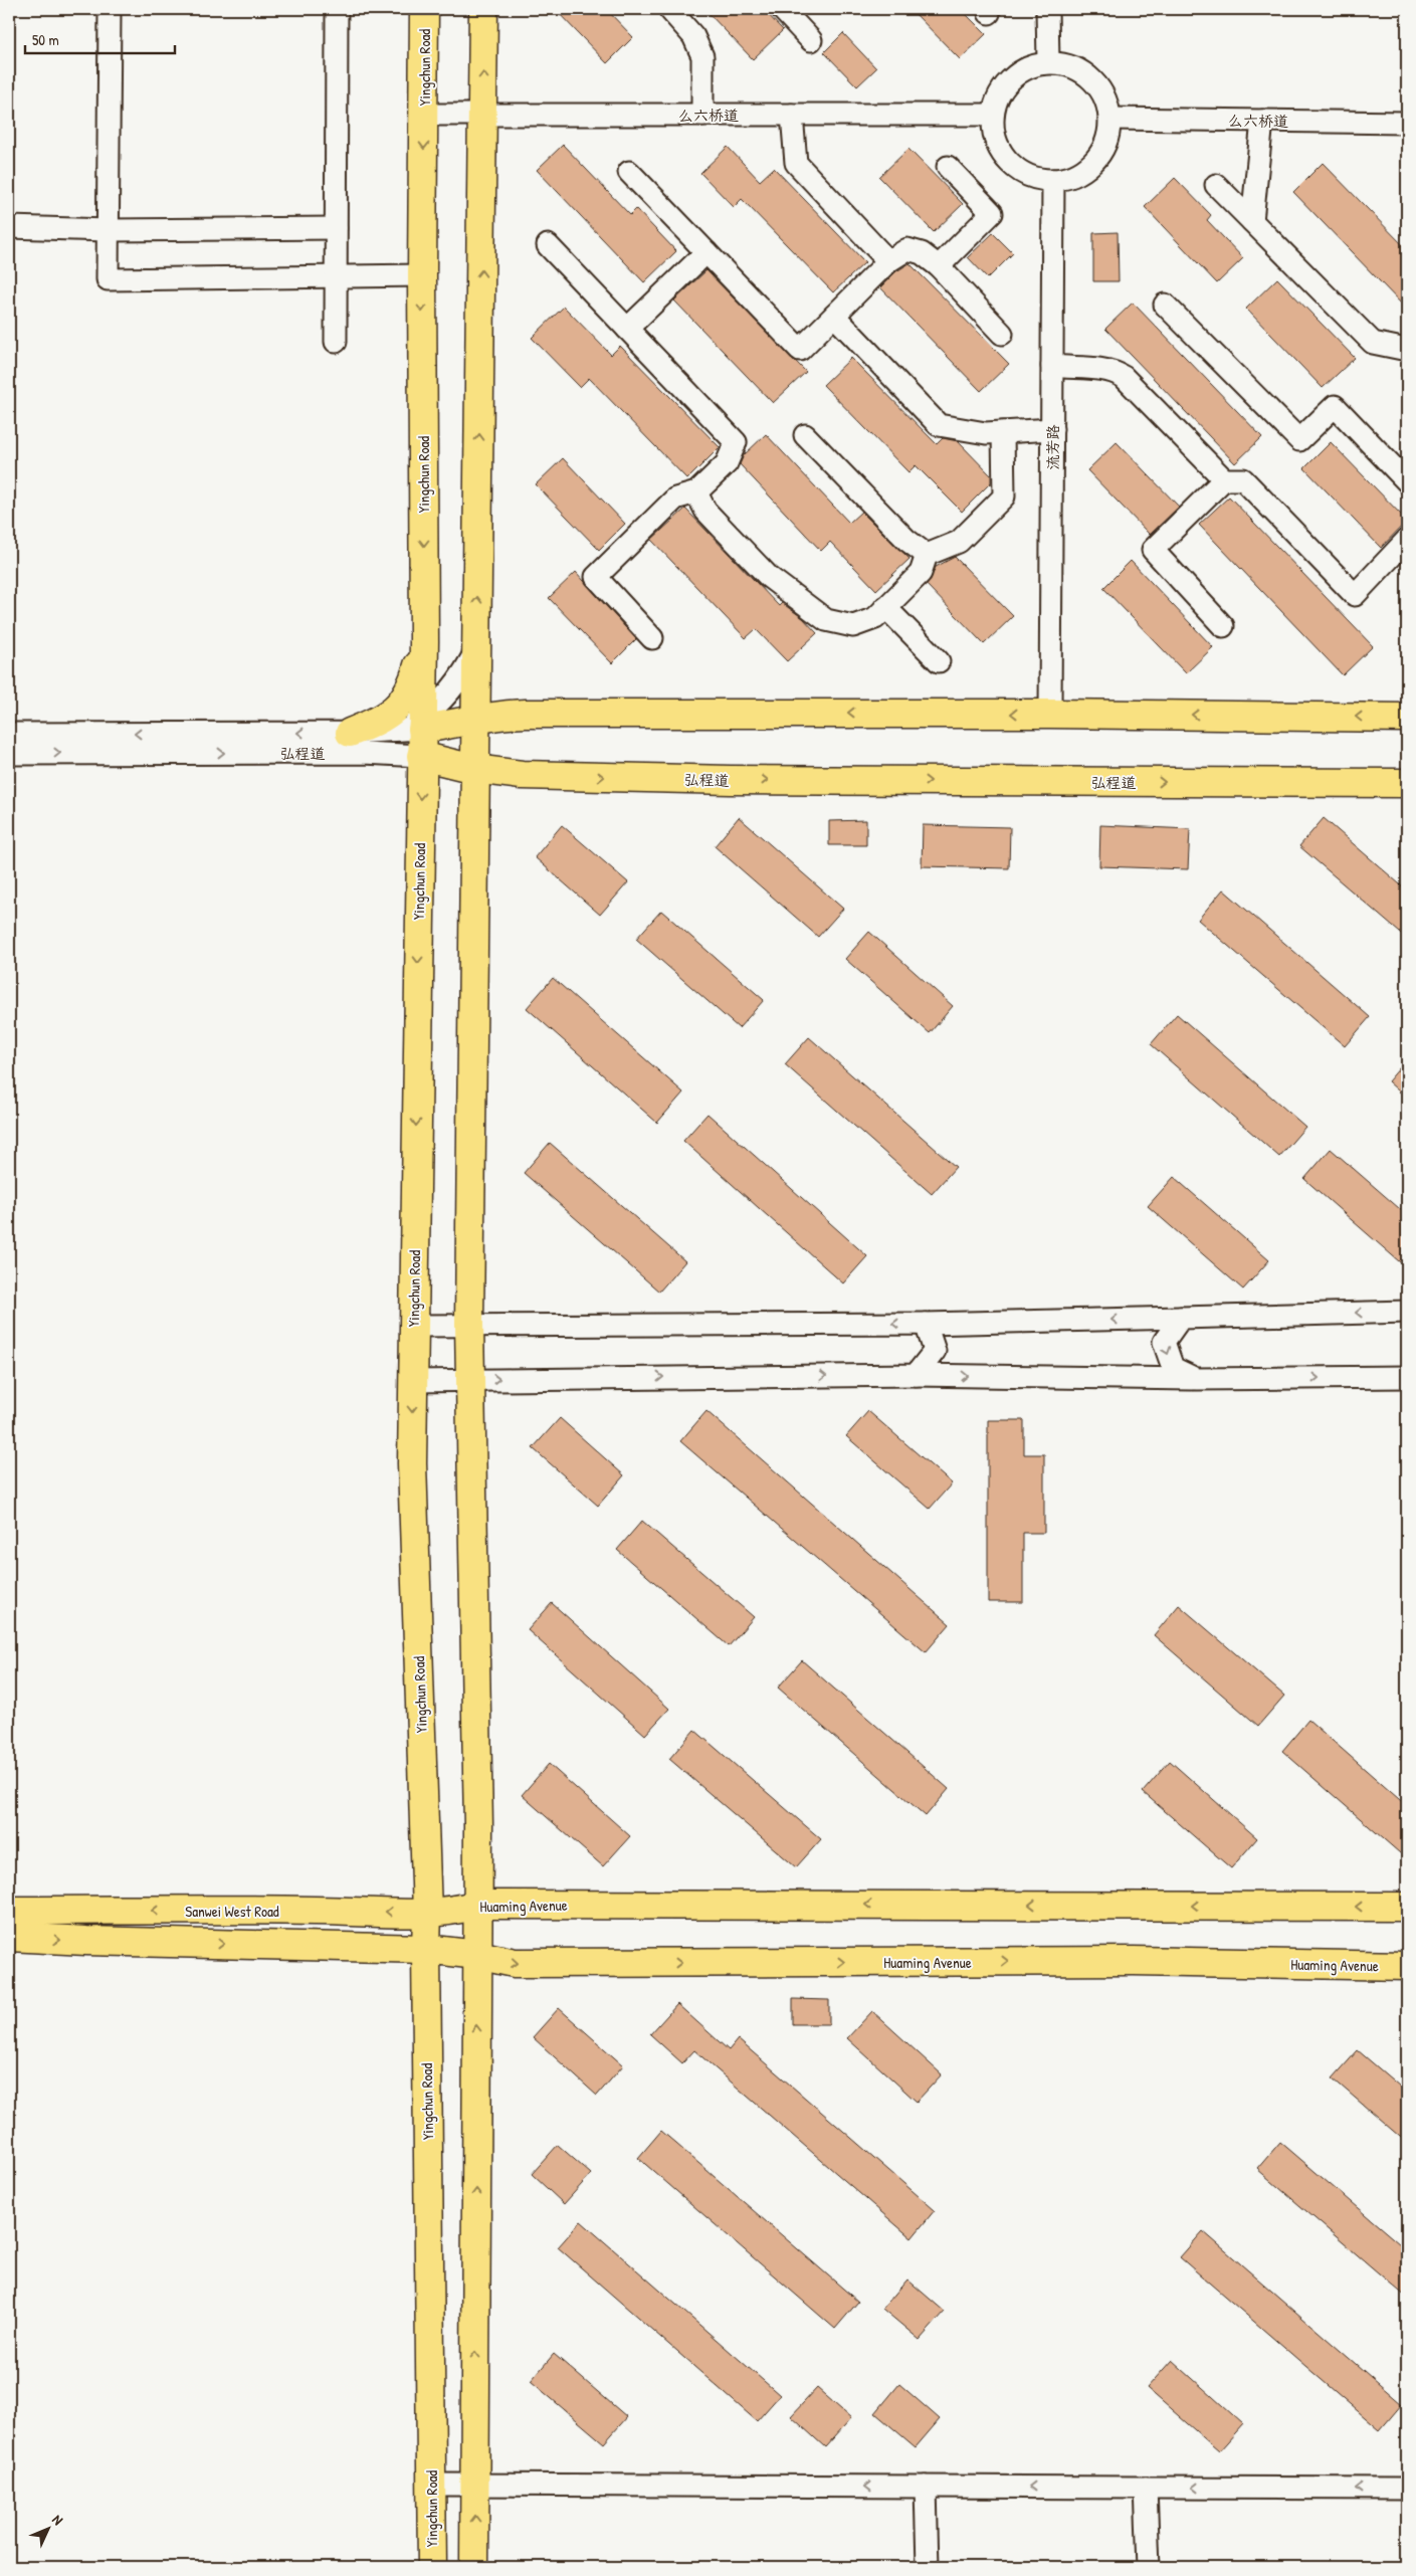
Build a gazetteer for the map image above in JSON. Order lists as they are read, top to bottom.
{
  "streets": {
    "main road": [
      "Yingchun Road",
      "弘程道",
      "Huaming Avenue",
      "Sanwei West Road"
    ],
    "street": ["么六桥道", "流芳路"]
  },
  "crossings": [
    ["Yingchun Road", "么六桥道"],
    ["Yingchun Road", "弘程道"],
    ["Yingchun Road", "Huaming Avenue"],
    ["Yingchun Road", "Sanwei West Road"],
    ["么六桥道", "流芳路"],
    ["流芳路", "弘程道"],
    ["Huaming Avenue", "Sanwei West Road"]
  ],
  "scale_bar": "50 m",
  "north": "top right"
}
